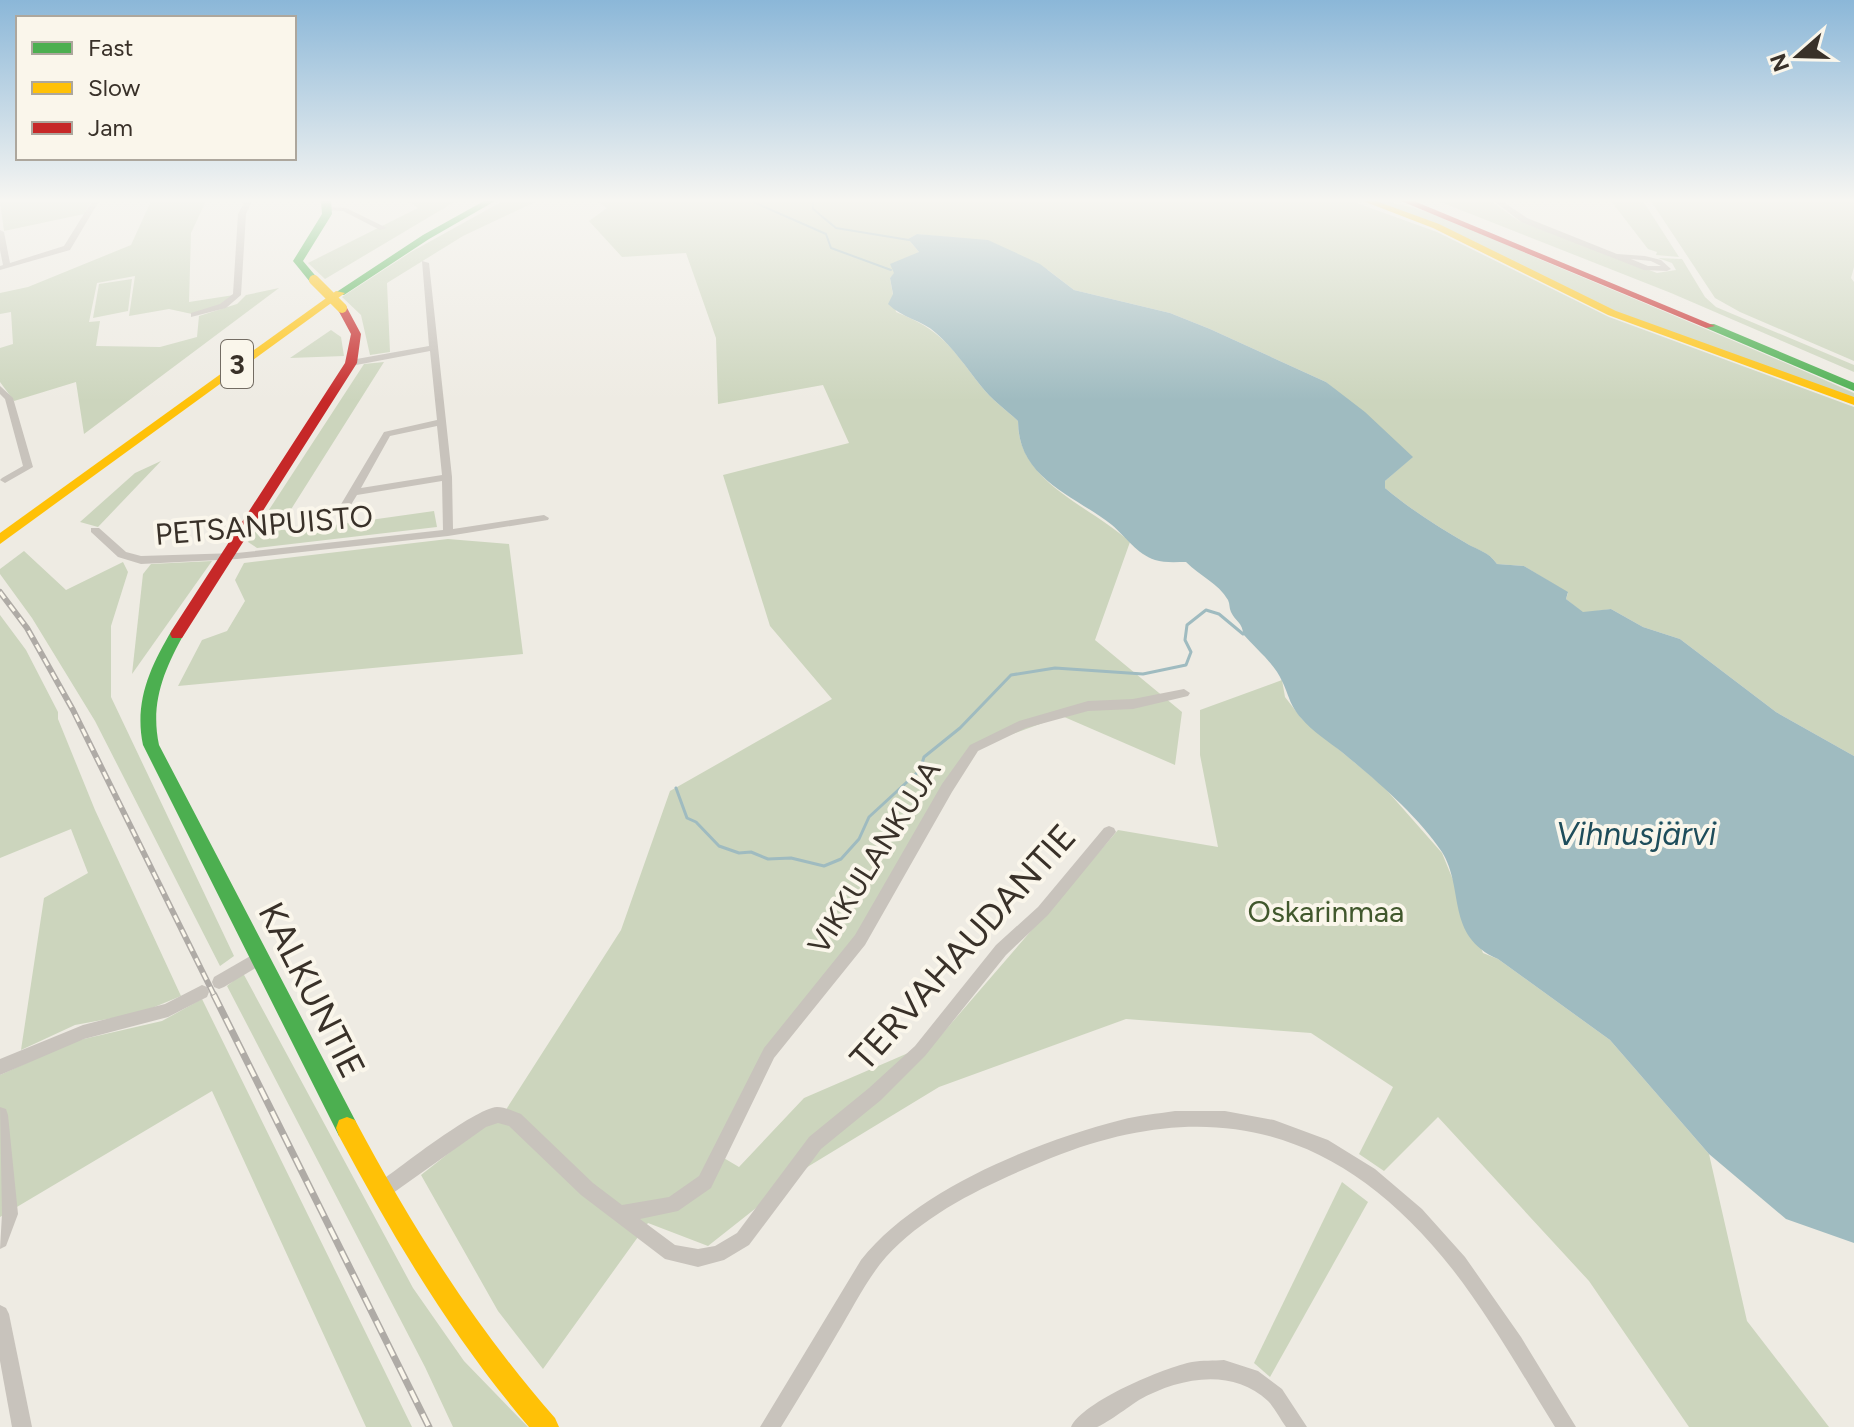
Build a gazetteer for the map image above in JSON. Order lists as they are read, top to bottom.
{
  "streets": {
    "main road": ["3", "KALKUNTIE"],
    "street": ["PETSANPUISTO", "VIKKULANKUJA", "TERVAHAUDANTIE"]
  },
  "crossings": [
    ["PETSANPUISTO", "KALKUNTIE"],
    ["VIKKULANKUJA", "TERVAHAUDANTIE"],
    ["TERVAHAUDANTIE", "KALKUNTIE"]
  ],
  "water": ["Vihnusjärvi"],
  "parks": ["Oskarinmaa"],
  "legend": ["Fast", "Slow", "Jam"],
  "north": "left"
}
